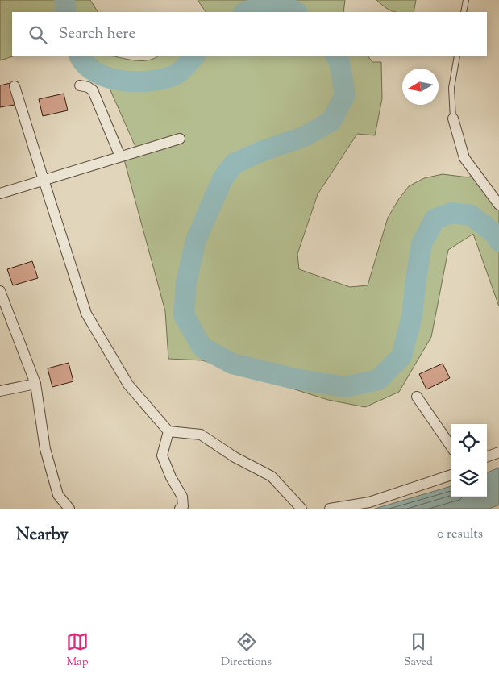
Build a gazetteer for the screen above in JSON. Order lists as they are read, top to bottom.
{
  "north": "left",
  "page": {
    "search": "Search here",
    "heading": ["Nearby", "0 results"],
    "nav": ["Map", "Directions", "Saved"]
  }
}
